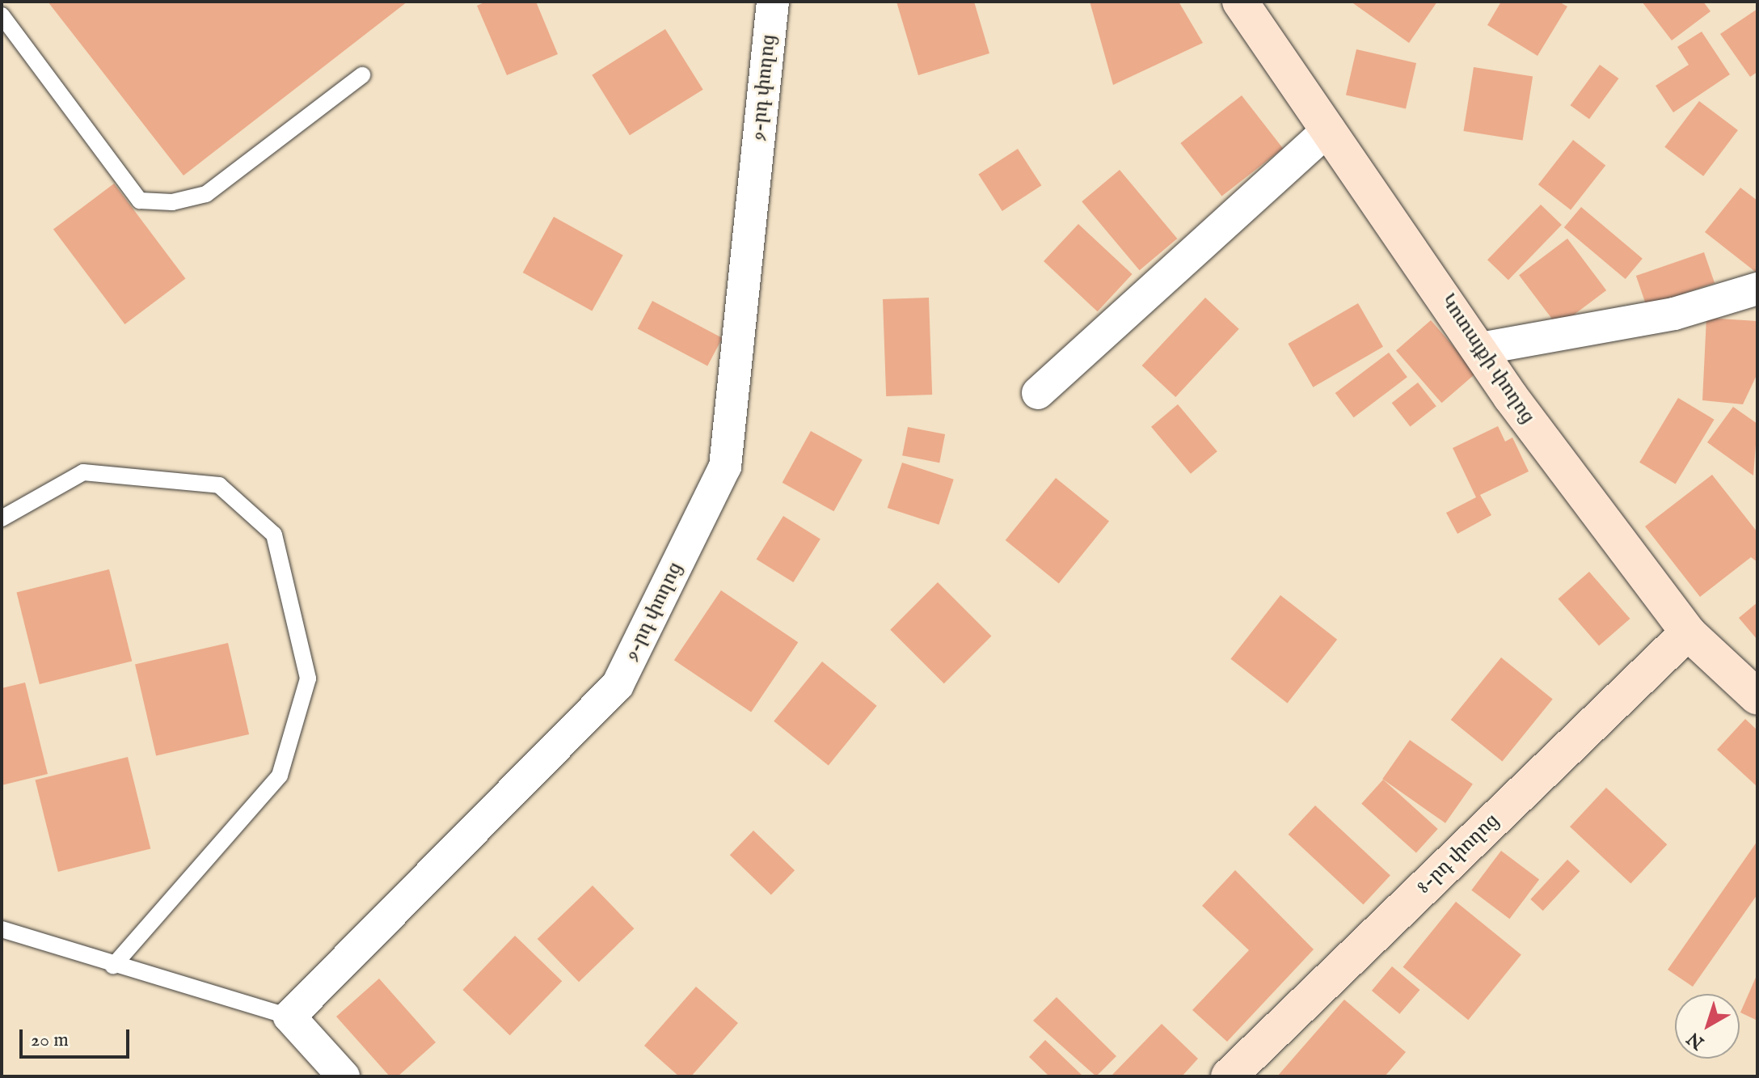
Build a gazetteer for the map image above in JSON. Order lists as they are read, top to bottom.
{
  "streets": {
    "main road": ["Կոտայքի փողոց", "8-րդ փողոց"],
    "street": ["9-րդ փողոց"]
  },
  "crossings": [
    ["Կոտայքի փողոց", "8-րդ փողոց"]
  ],
  "scale_bar": "20 m",
  "north": "bottom left"
}
